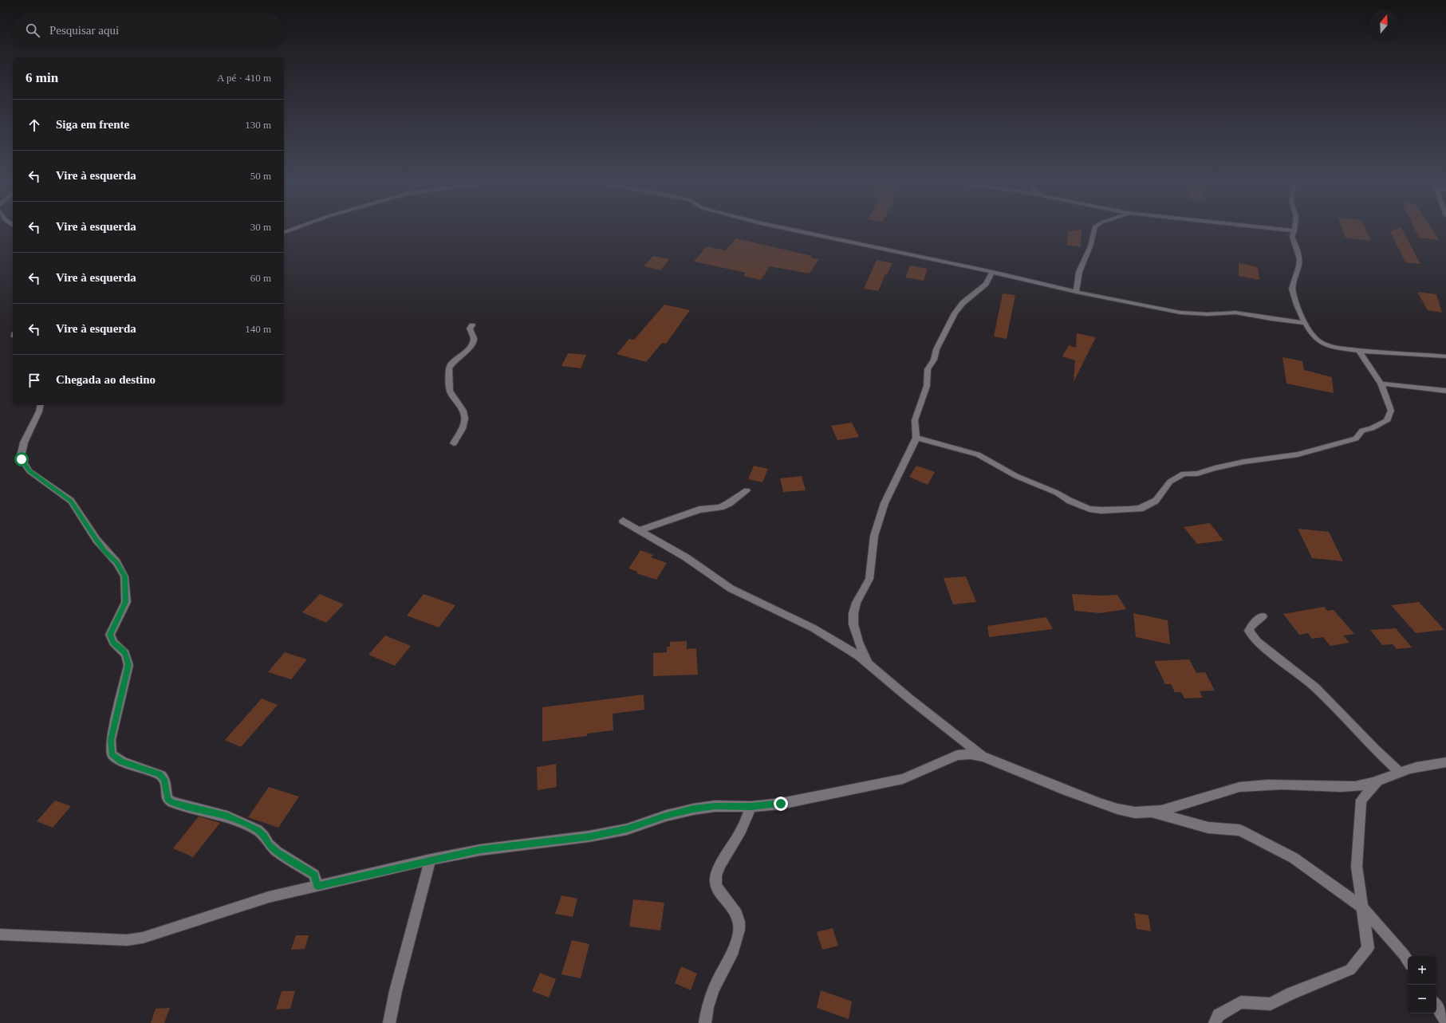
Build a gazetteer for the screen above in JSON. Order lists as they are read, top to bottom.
{
  "north": "top",
  "page": {
    "search": "Pesquisar aqui",
    "heading": ["6 min", "A pé · 410 m"],
    "list": [
      ["Siga em frente", "130 m"],
      ["Vire à esquerda", "50 m"],
      ["Vire à esquerda", "30 m"],
      ["Vire à esquerda", "60 m"],
      ["Vire à esquerda", "140 m"],
      "Chegada ao destino"
    ],
    "map_buttons": ["+", "−"]
  }
}
